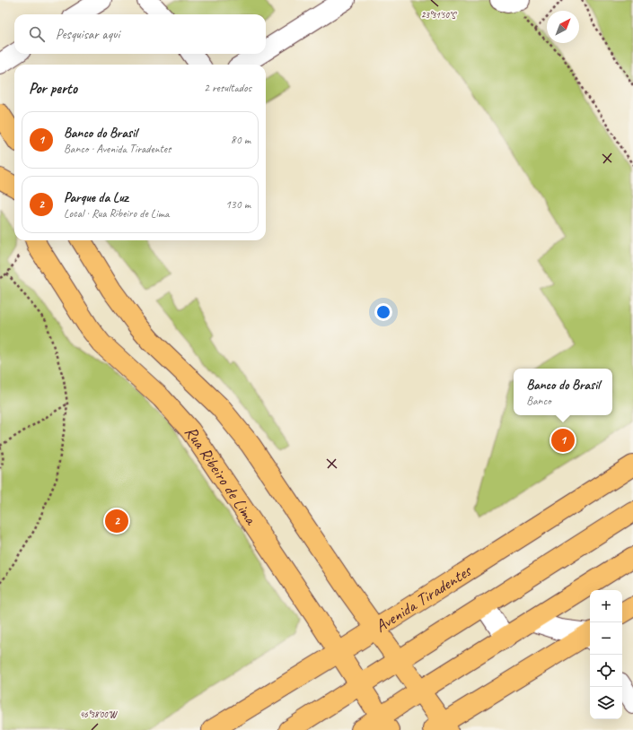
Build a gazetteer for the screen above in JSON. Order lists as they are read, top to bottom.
{
  "streets": {
    "main road": ["Rua Ribeiro de Lima", "Avenida Tiradentes"]
  },
  "crossings": [
    ["Rua Ribeiro de Lima", "Avenida Tiradentes"]
  ],
  "north": "top right",
  "page": {
    "search": "Pesquisar aqui",
    "heading": ["Por perto", "2 resultados"],
    "list": [
      {
        "mark": "1",
        "name": "Banco do Brasil",
        "note": "Banco · Avenida Tiradentes",
        "value": "80 m"
      },
      {
        "mark": "2",
        "name": "Parque da Luz",
        "note": "Local · Rua Ribeiro de Lima",
        "value": "130 m"
      }
    ],
    "popup": ["Banco do Brasil", "Banco"],
    "pins": ["1", "2"],
    "map_buttons": ["+", "−"]
  },
  "coordinates": ["23°31'50\"S", "46°38'00\"W"]
}
